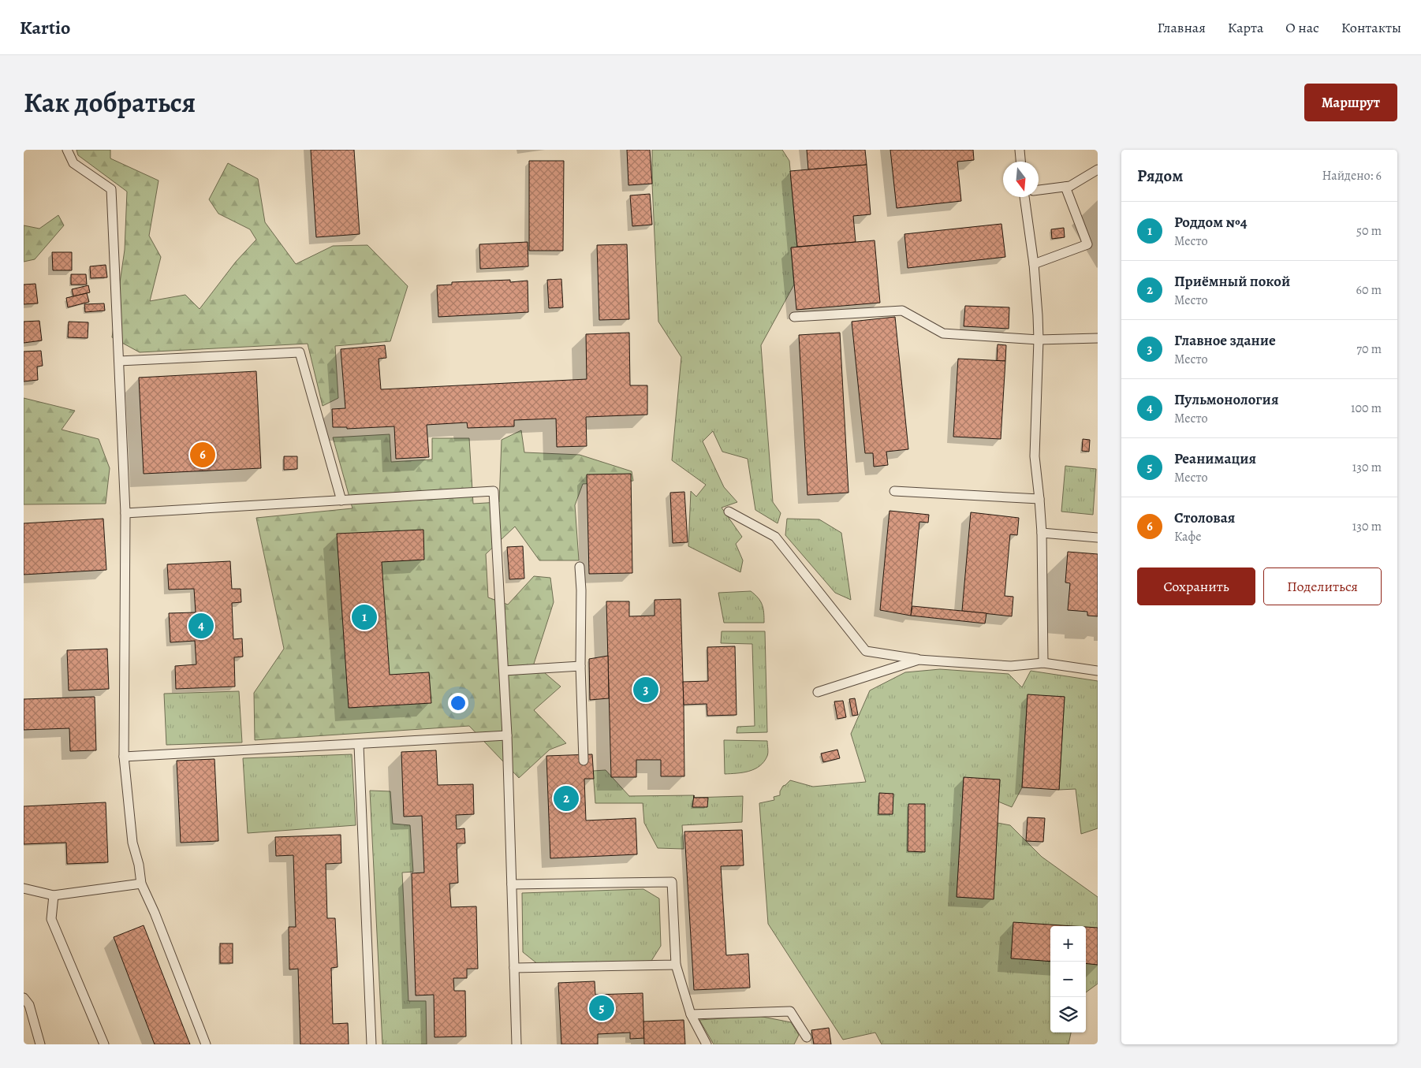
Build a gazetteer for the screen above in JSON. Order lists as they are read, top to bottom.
{
  "north": "bottom",
  "page": {
    "header": "Kartio",
    "nav": [
      "Главная",
      "Карта",
      "О нас",
      "Контакты"
    ],
    "title": "Как добраться",
    "buttons": [
      "Маршрут",
      ["Сохранить", "Поделиться"]
    ],
    "heading": ["Рядом", "Найдено: 6"],
    "list": [
      {
        "mark": "1",
        "name": "Роддом №4",
        "note": "Место",
        "value": "50 m"
      },
      {
        "mark": "2",
        "name": "Приёмный покой",
        "note": "Место",
        "value": "60 m"
      },
      {
        "mark": "3",
        "name": "Главное здание",
        "note": "Место",
        "value": "70 m"
      },
      {
        "mark": "4",
        "name": "Пульмонология",
        "note": "Место",
        "value": "100 m"
      },
      {
        "mark": "5",
        "name": "Реанимация",
        "note": "Место",
        "value": "130 m"
      },
      {
        "mark": "6",
        "name": "Столовая",
        "note": "Кафе",
        "value": "130 m"
      }
    ],
    "pins": [
      "6",
      "1",
      "4",
      "3",
      "2",
      "5"
    ],
    "map_buttons": ["+", "−"]
  }
}
